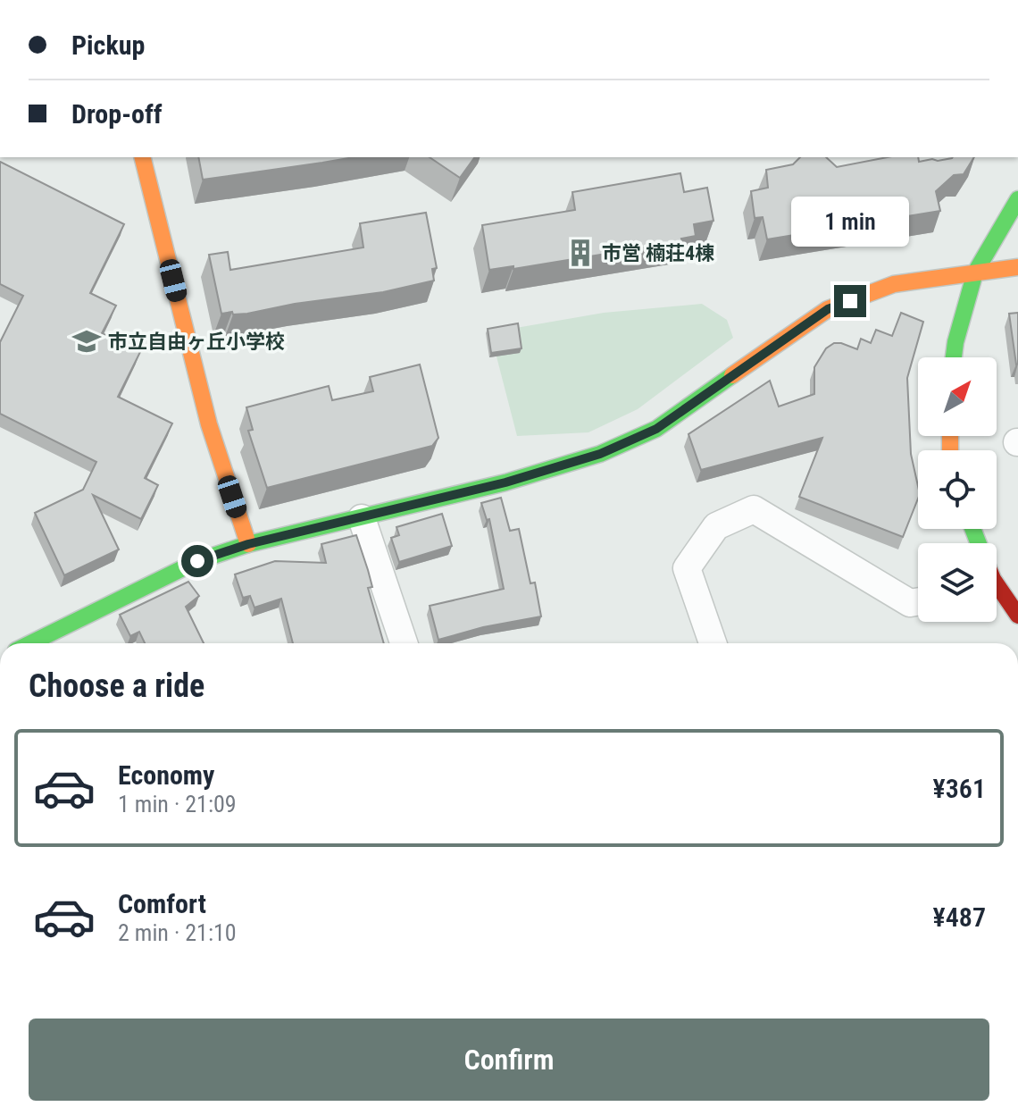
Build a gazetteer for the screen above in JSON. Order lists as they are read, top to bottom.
{
  "places": {
    "building": ["市営 楠荘4棟"],
    "school or university": ["市立自由ヶ丘小学校"]
  },
  "north": "top right",
  "page": {
    "banner": ["Pickup", "Drop-off"],
    "bubble": "1 min",
    "heading": "Choose a ride",
    "list": [
      {
        "name": "Economy",
        "note": "1 min · 21:09",
        "value": "¥361"
      },
      {
        "name": "Comfort",
        "note": "2 min · 21:10",
        "value": "¥487"
      }
    ],
    "buttons": "Confirm"
  }
}
